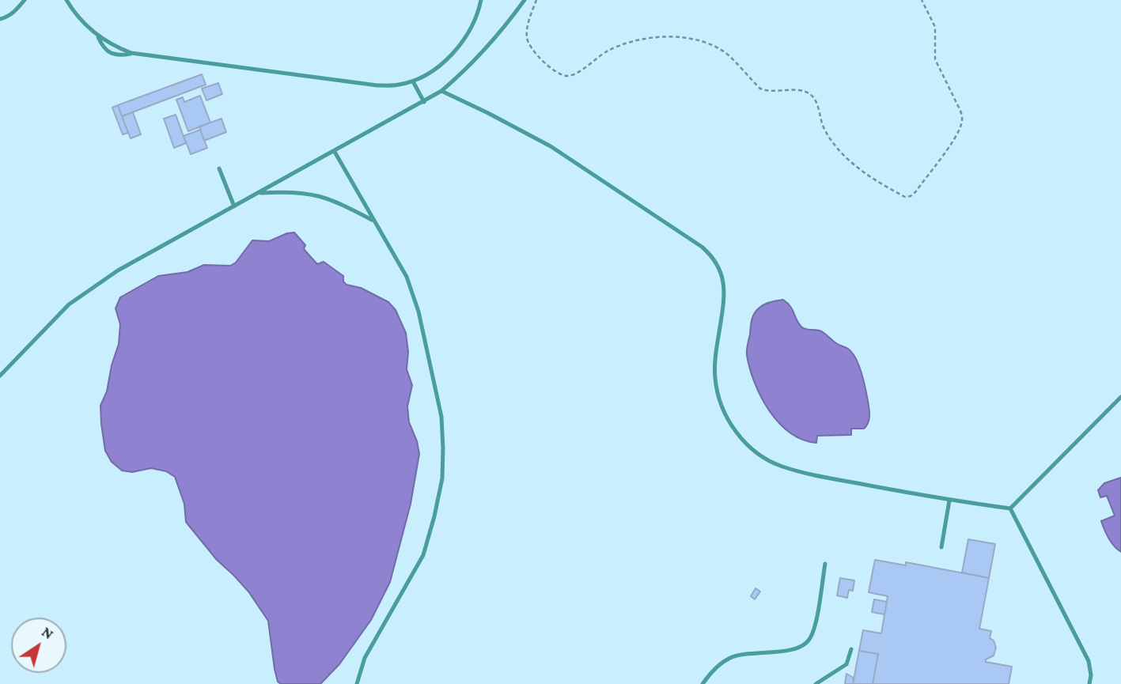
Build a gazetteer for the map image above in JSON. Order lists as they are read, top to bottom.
{
  "north": "top right"
}
